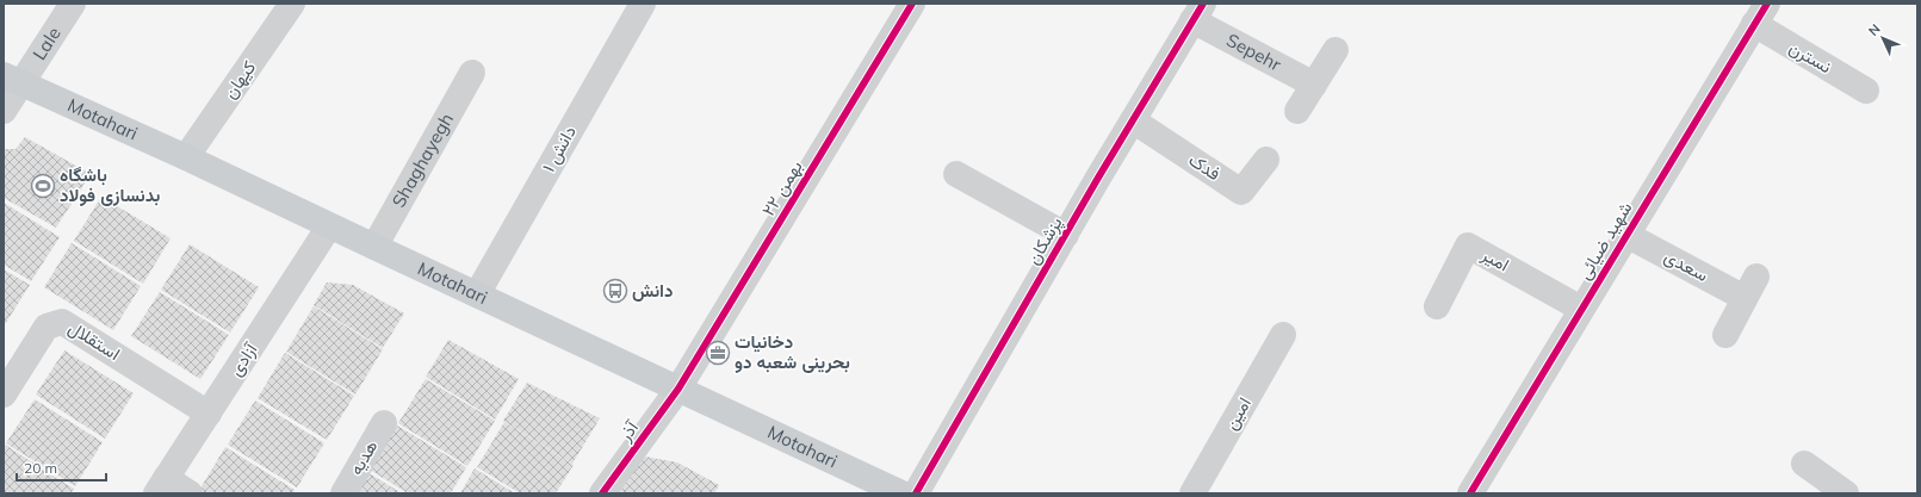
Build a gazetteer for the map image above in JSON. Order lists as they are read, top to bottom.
{
  "streets": {
    "main road": ["Motahari"],
    "street": [
      "Lale",
      "Sepehr",
      "نسترن",
      "کیهان",
      "دانش ۱",
      "Shaghayegh",
      "فدک",
      "۲۲ بهمن",
      "پزشکان",
      "شهید ضیائی",
      "امیر",
      "سعدی",
      "استقلال",
      "آزادی",
      "امین",
      "آذر",
      "هدیه"
    ]
  },
  "crossings": [
    ["Lale", "Motahari"],
    ["Sepehr", "پزشکان"],
    ["نسترن", "شهید ضیائی"],
    ["کیهان", "Motahari"],
    ["Motahari", "دانش ۱"],
    ["Motahari", "Shaghayegh"],
    ["Motahari", "۲۲ بهمن"],
    ["Motahari", "آزادی"],
    ["Motahari", "آذر"],
    ["فدک", "پزشکان"],
    ["۲۲ بهمن", "آذر"],
    ["شهید ضیائی", "امیر"],
    ["شهید ضیائی", "سعدی"],
    ["استقلال", "آزادی"]
  ],
  "places": {
    "sports": ["باشگاه بدنسازی فولاد"],
    "bus stop": ["دانش"],
    "office": ["دخانیات بحرینی شعبه دو"]
  },
  "scale_bar": "20 m",
  "north": "top left"
}
